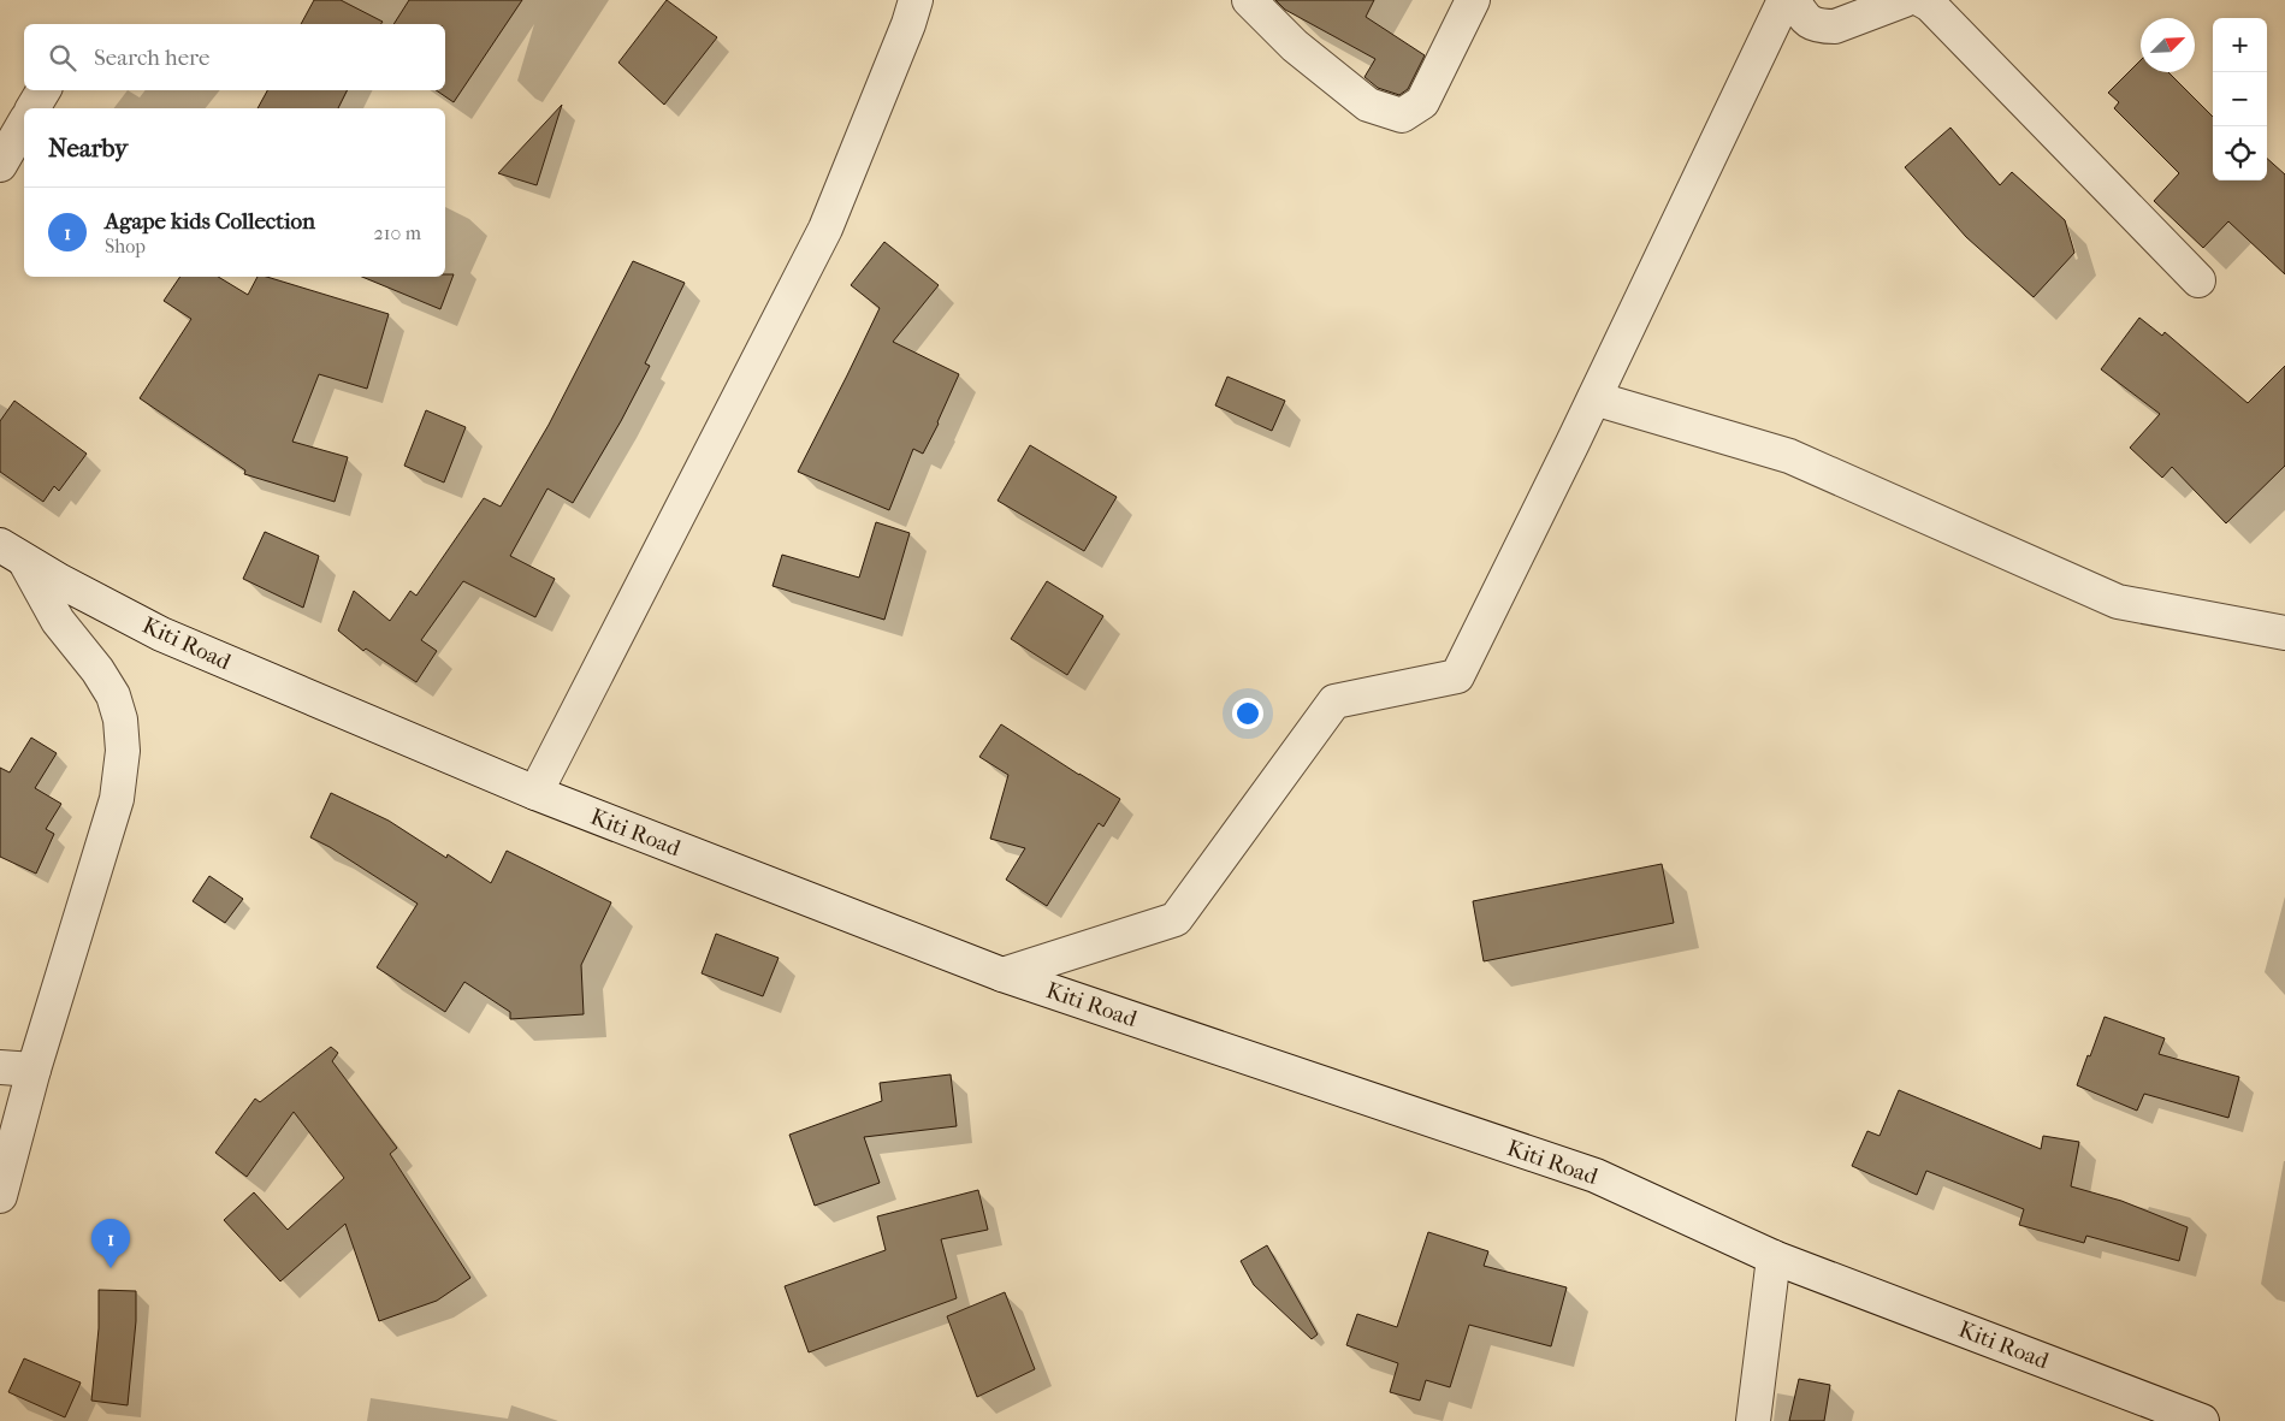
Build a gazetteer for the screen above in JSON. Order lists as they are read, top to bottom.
{
  "streets": {
    "street": ["Kiti Road"]
  },
  "north": "top right",
  "page": {
    "map_buttons": ["+", "−"],
    "search": "Search here",
    "heading": "Nearby",
    "list": [
      {
        "mark": "1",
        "name": "Agape kids Collection",
        "note": "Shop",
        "value": "210 m"
      }
    ],
    "pins": "1"
  }
}
